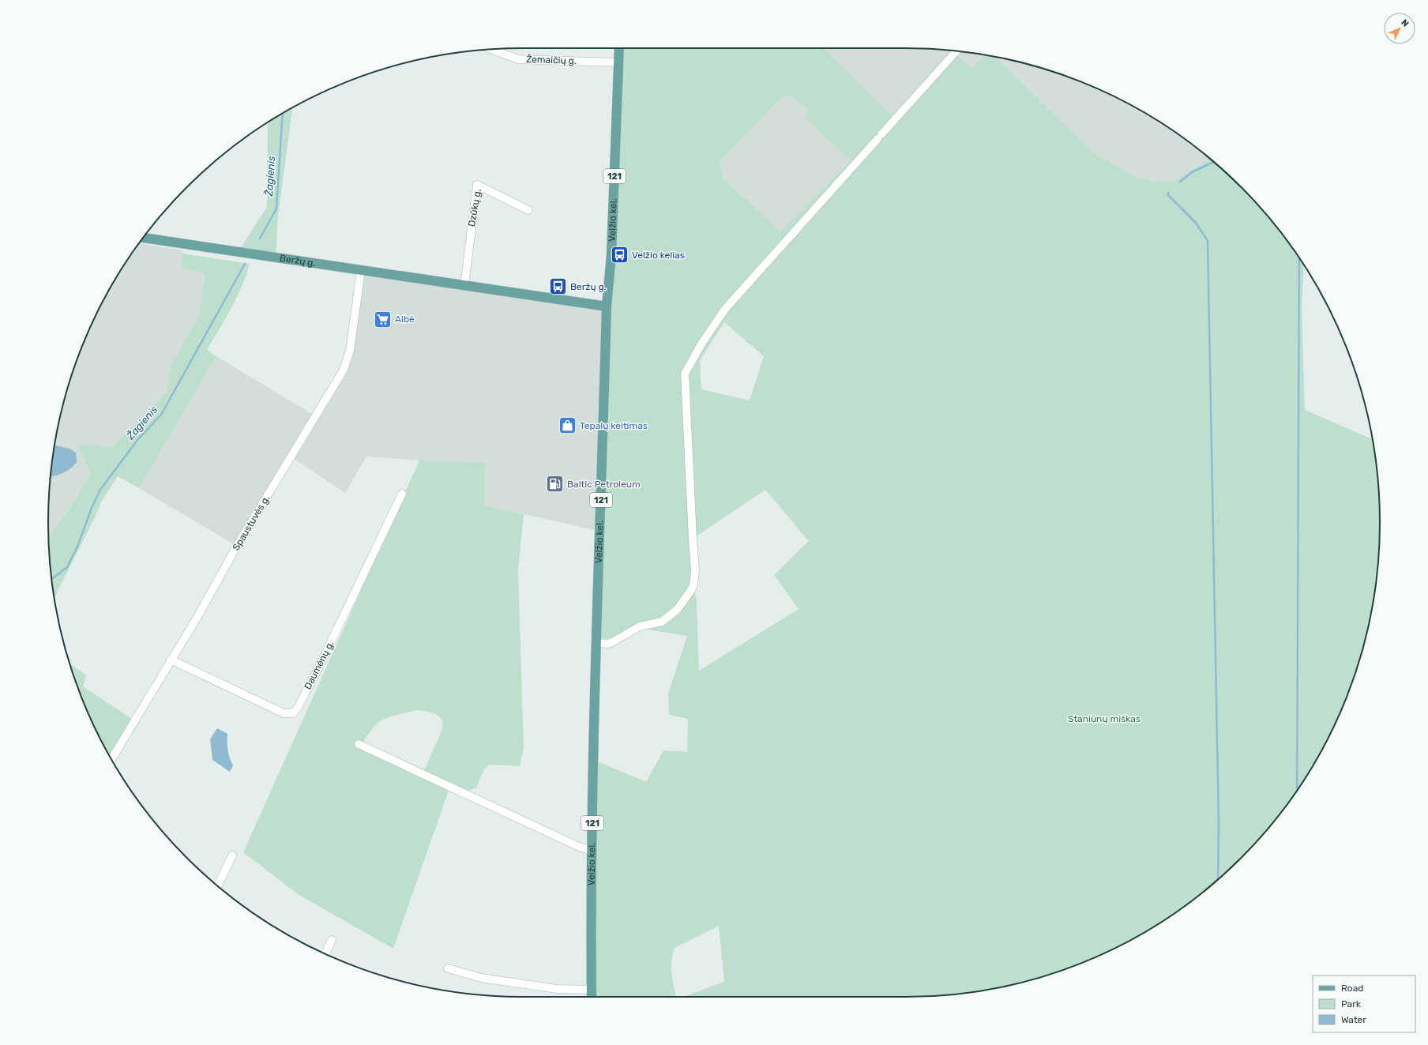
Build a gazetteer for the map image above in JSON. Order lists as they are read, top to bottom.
{
  "streets": {
    "main road": ["121", "Velžio kel.", "Beržų g."],
    "street": [
      "Žemaičių g.",
      "Dzūkų g.",
      "Spaustuvės g.",
      "Daumėnų g."
    ]
  },
  "crossings": [
    ["Žemaičių g.", "Velžio kel."],
    ["Dzūkų g.", "Beržų g."],
    ["Velžio kel.", "Beržų g."],
    ["Beržų g.", "Spaustuvės g."],
    ["Spaustuvės g.", "Daumėnų g."]
  ],
  "water": ["Žagienis"],
  "parks": ["Staniūnų miškas"],
  "places": {
    "bus stop": ["Velžio kelias", "Beržų g."],
    "supermarket": ["Aibė"],
    "shop": ["Tepalų keitimas"],
    "fuel station": ["Baltic Petroleum"]
  },
  "legend": ["Road", "Park", "Water"],
  "north": "top right"
}
